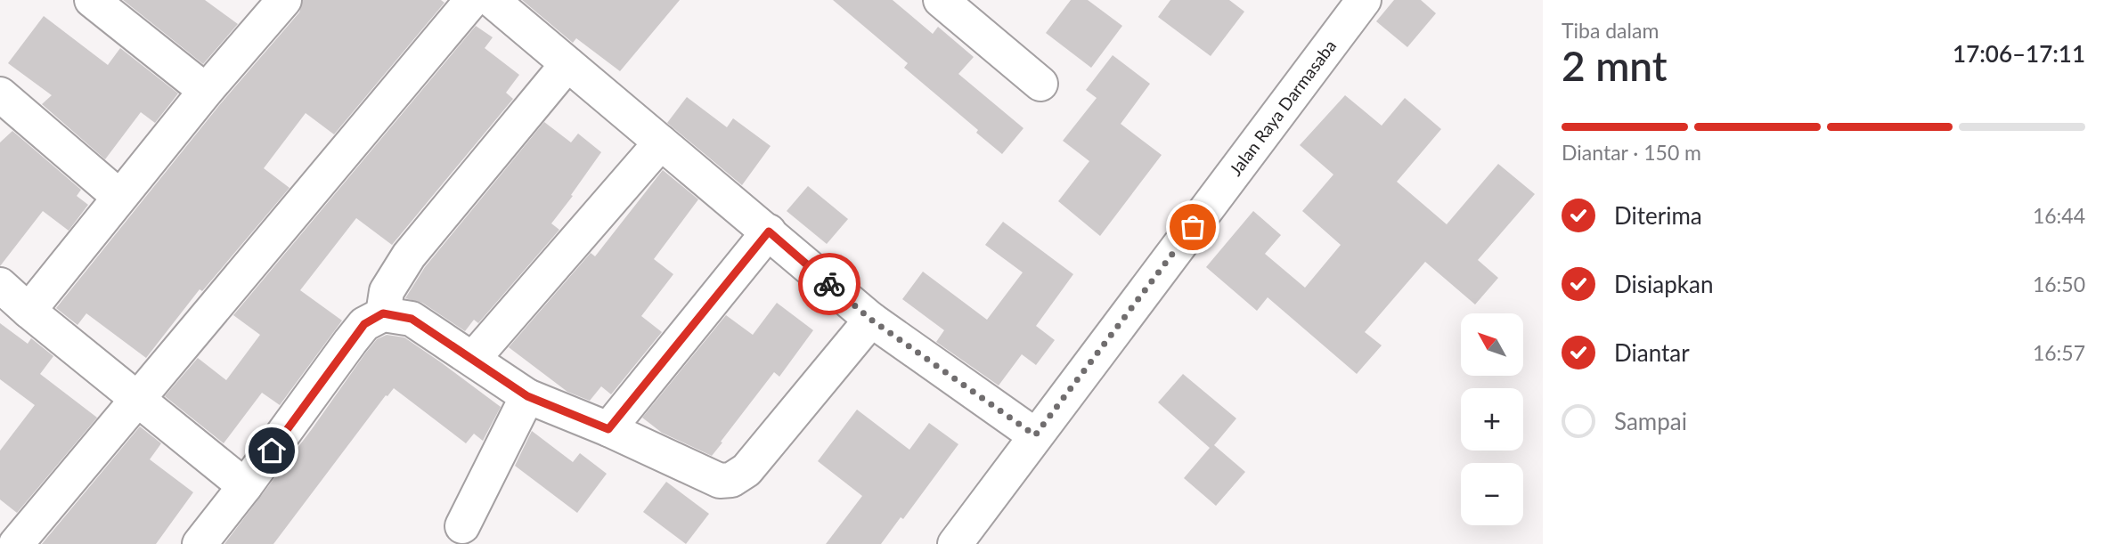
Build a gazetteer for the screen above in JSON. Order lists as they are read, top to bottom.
{
  "streets": {
    "street": ["Jalan Raya Darmasaba"]
  },
  "north": "top left",
  "page": {
    "heading": ["2 mnt", "Tiba dalam", "17:06–17:11"],
    "bar": "Diantar · 150 m",
    "list": [
      ["Diterima", "16:44"],
      ["Disiapkan", "16:50"],
      ["Diantar", "16:57"],
      "Sampai"
    ],
    "map_buttons": ["+", "−"]
  }
}
